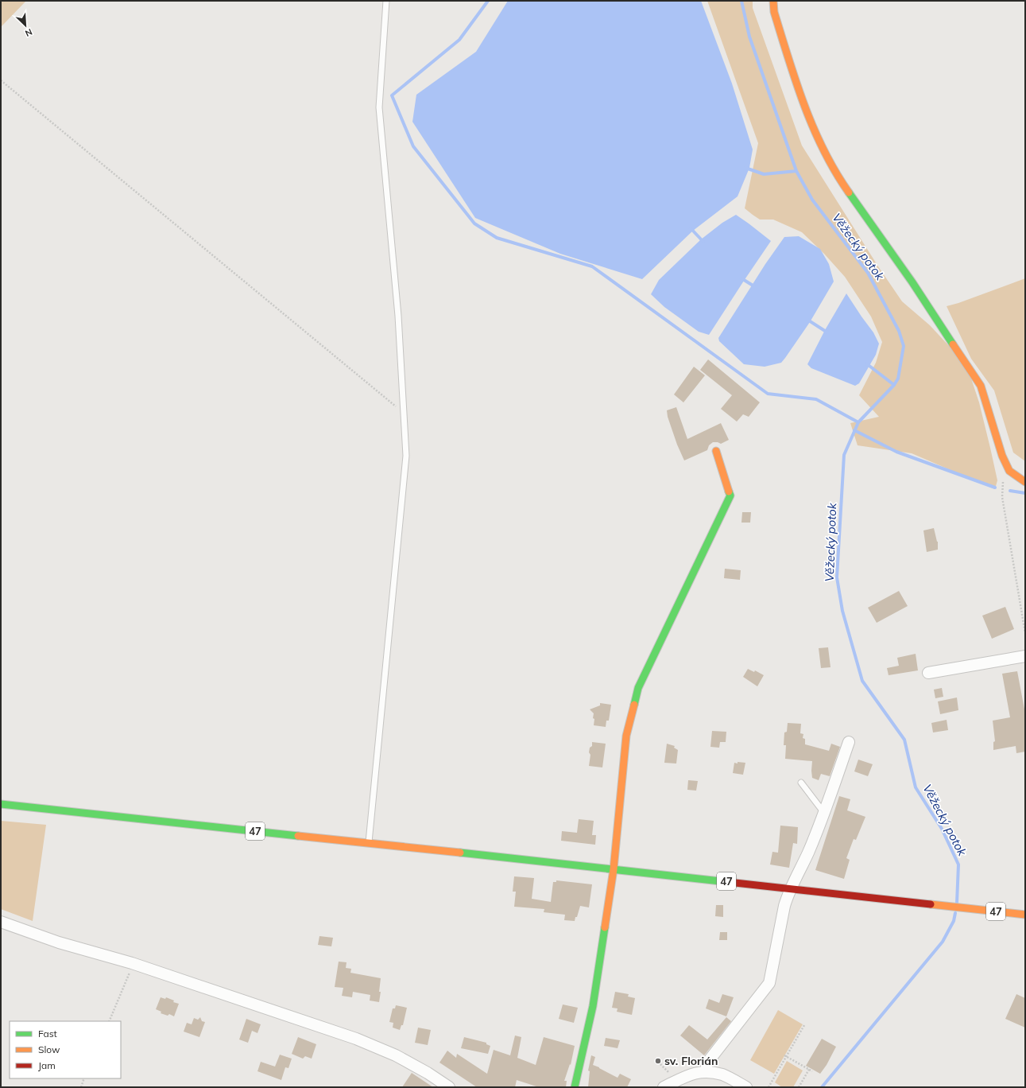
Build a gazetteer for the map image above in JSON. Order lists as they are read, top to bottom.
{
  "streets": {
    "street": ["47"]
  },
  "water": ["Věžecký potok"],
  "places": ["sv. Florián"],
  "legend": ["Fast", "Slow", "Jam"],
  "north": "bottom right"
}
